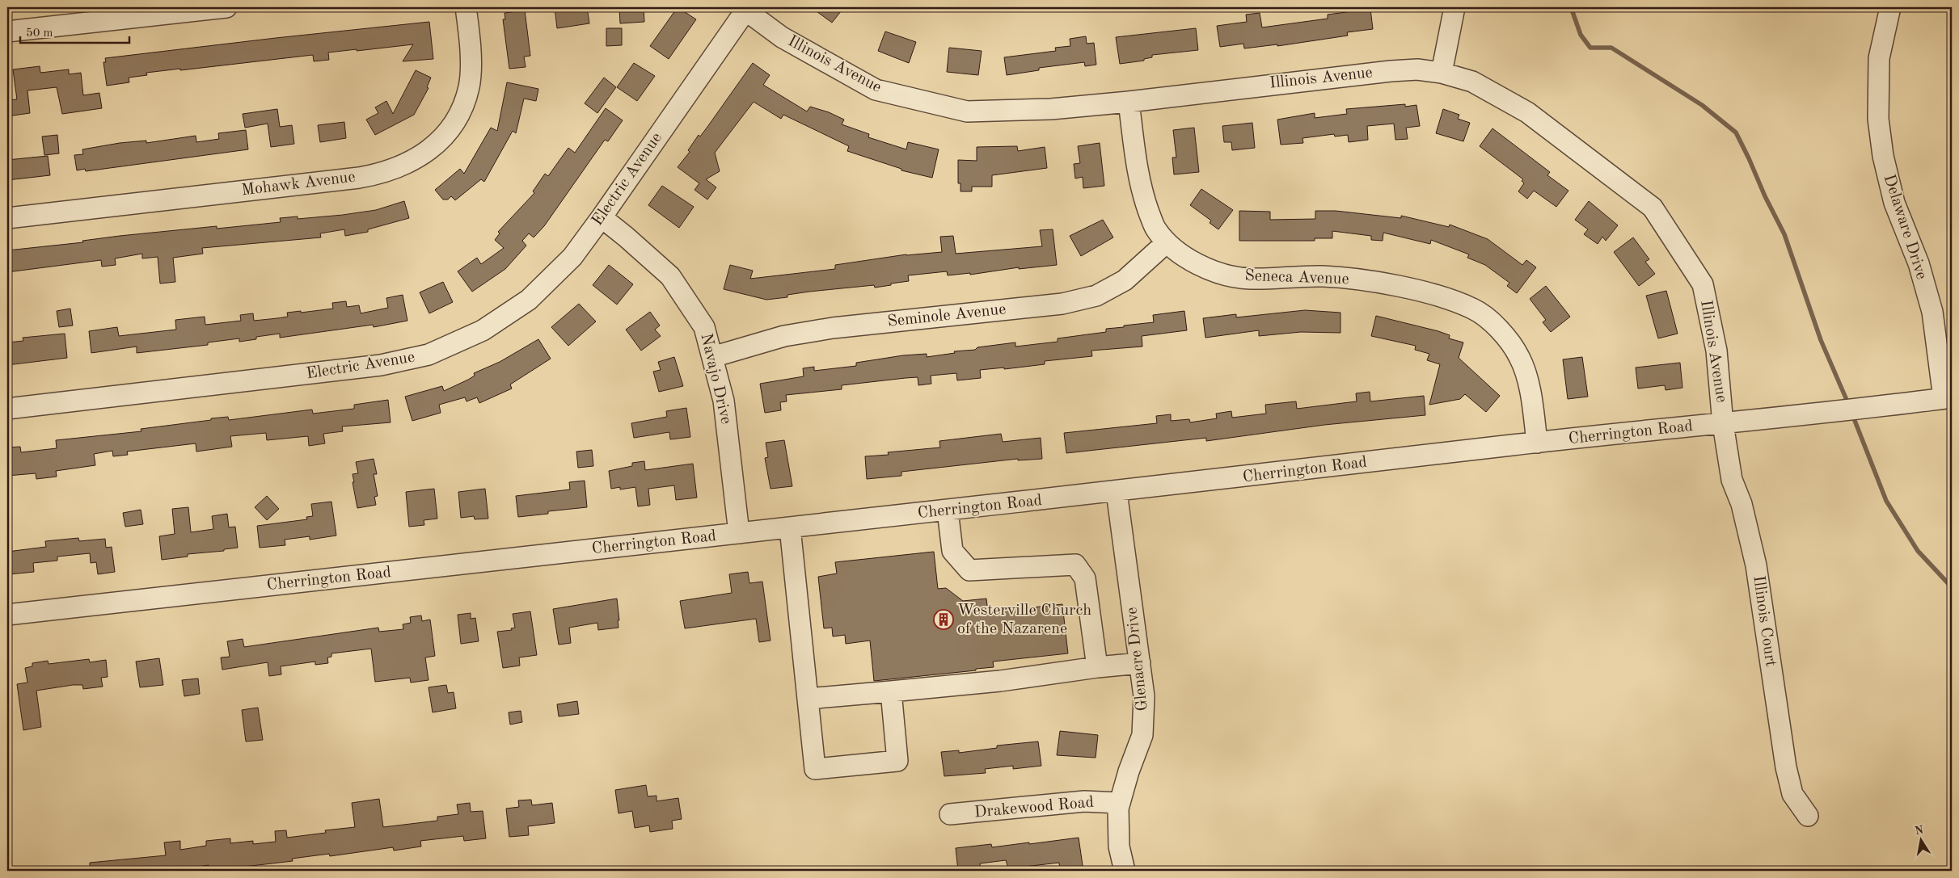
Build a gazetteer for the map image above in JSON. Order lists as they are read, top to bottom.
{
  "streets": {
    "street": [
      "Illinois Avenue",
      "Electric Avenue",
      "Mohawk Avenue",
      "Delaware Drive",
      "Seneca Avenue",
      "Seminole Avenue",
      "Navajo Drive",
      "Cherrington Road",
      "Illinois Court",
      "Glenacre Drive",
      "Drakewood Road"
    ]
  },
  "crossings": [
    ["Illinois Avenue", "Electric Avenue"],
    ["Illinois Avenue", "Seneca Avenue"],
    ["Illinois Avenue", "Cherrington Road"],
    ["Illinois Avenue", "Illinois Court"],
    ["Electric Avenue", "Navajo Drive"],
    ["Delaware Drive", "Cherrington Road"],
    ["Seneca Avenue", "Seminole Avenue"],
    ["Seneca Avenue", "Cherrington Road"],
    ["Seminole Avenue", "Navajo Drive"],
    ["Navajo Drive", "Cherrington Road"],
    ["Cherrington Road", "Illinois Court"],
    ["Cherrington Road", "Glenacre Drive"],
    ["Glenacre Drive", "Drakewood Road"]
  ],
  "places": {
    "building": ["Westerville Church of the Nazarene"]
  },
  "scale_bar": "50 m",
  "north": "top"
}
